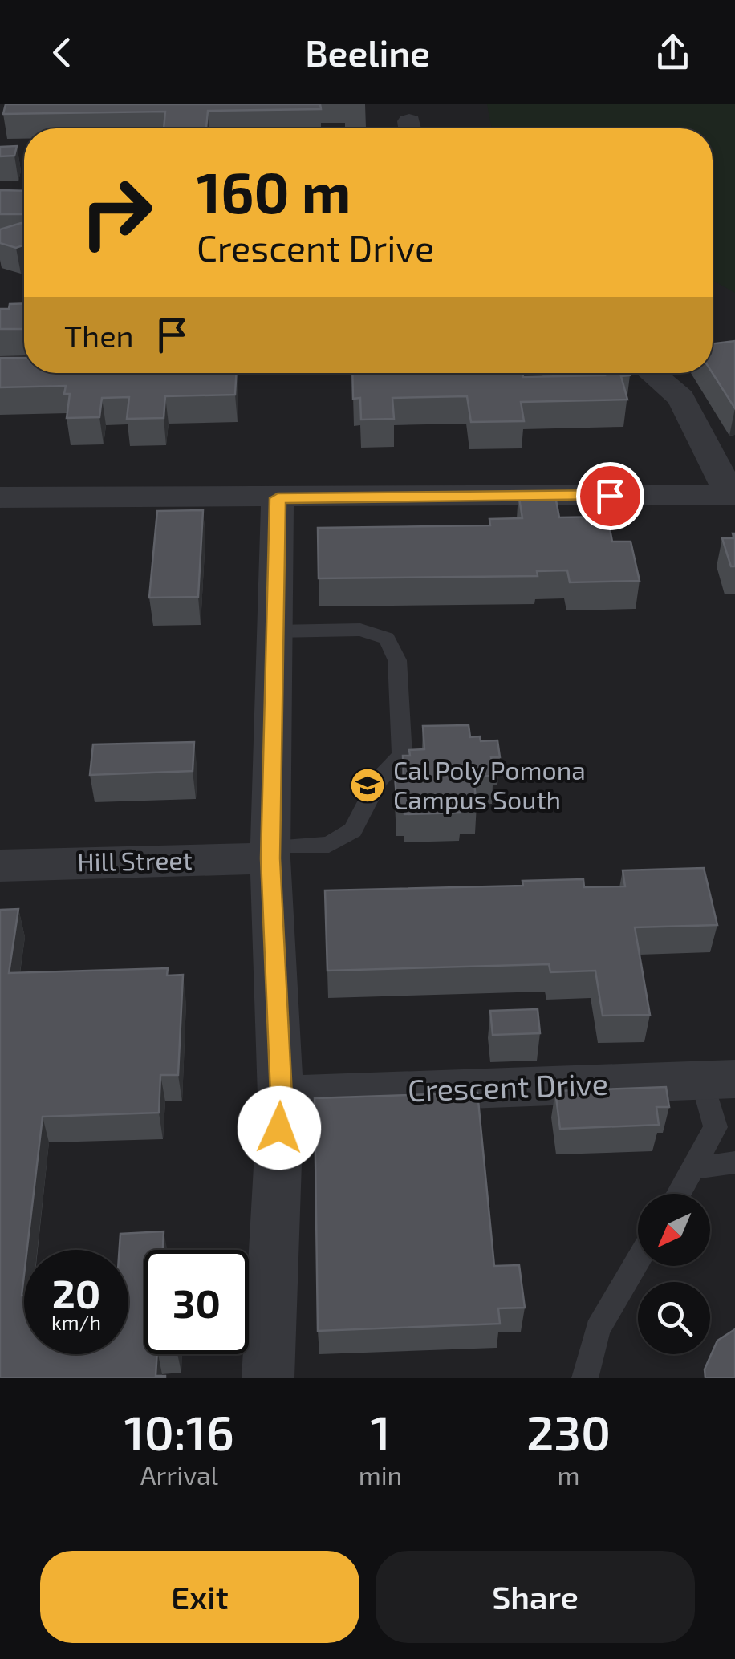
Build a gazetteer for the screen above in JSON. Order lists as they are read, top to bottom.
{
  "streets": {
    "street": ["Hill Street", "Crescent Drive"]
  },
  "places": {
    "school or university": ["Cal Poly Pomona Campus South"]
  },
  "north": "bottom left",
  "page": {
    "header": "Beeline",
    "turn": ["160 m", "Crescent Drive"],
    "then": "Then",
    "speed": "20 km/h",
    "limit": "30",
    "eta": [
      "10:16",
      "Arrival",
      "1",
      "min",
      "230",
      "m"
    ],
    "buttons": ["Exit", "Share"]
  }
}
